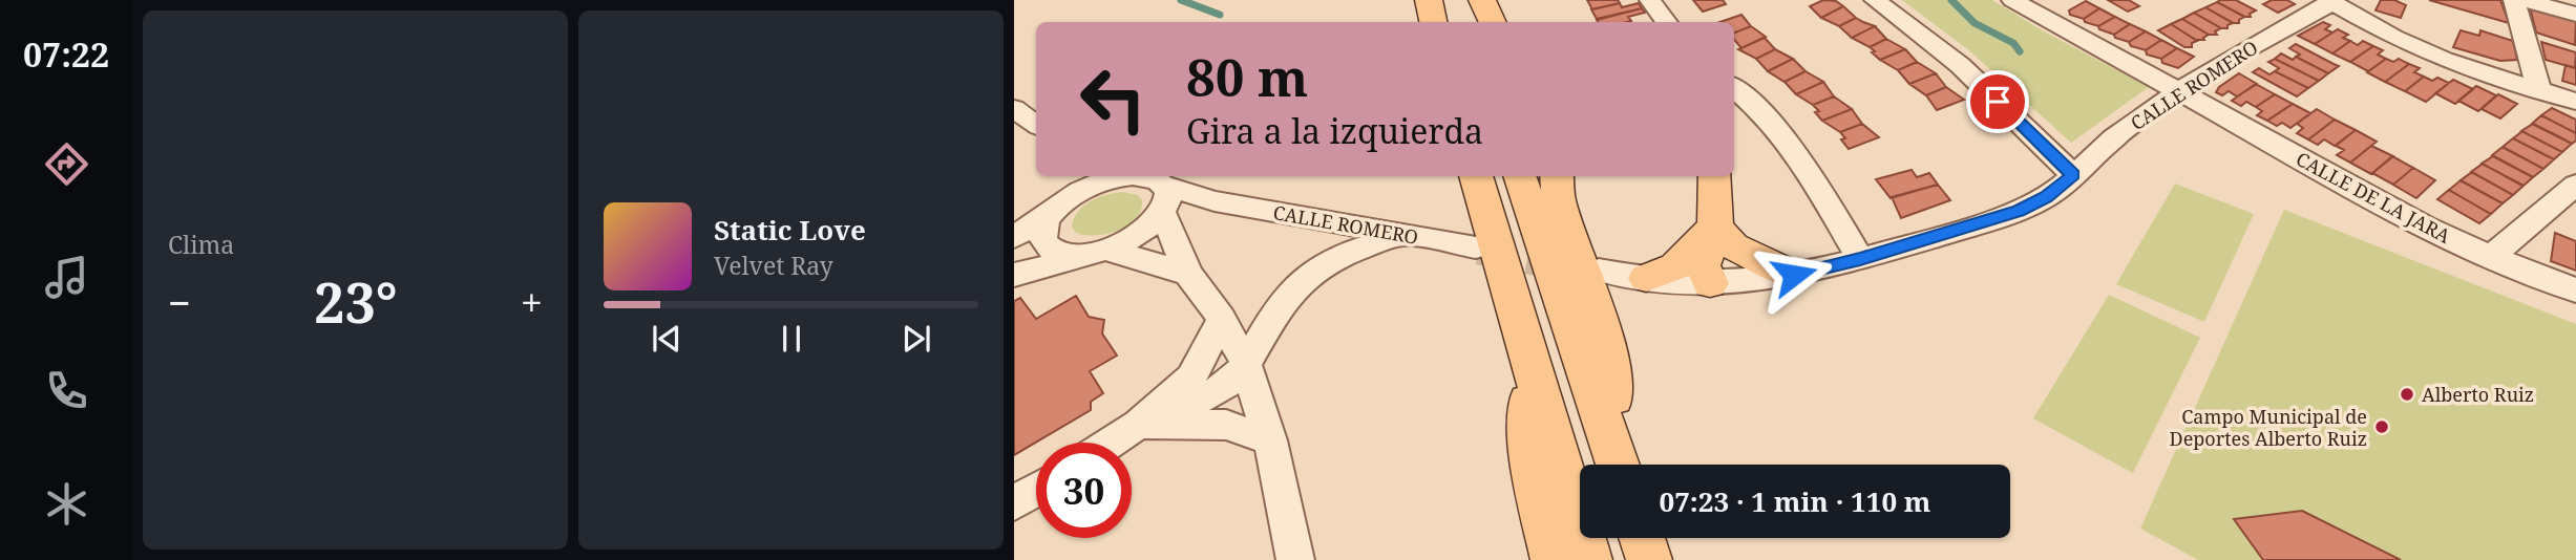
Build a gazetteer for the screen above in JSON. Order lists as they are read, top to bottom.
{
  "streets": {
    "street": ["CALLE ROMERO", "CALLE DE LA JARA"]
  },
  "crossings": [
    ["CALLE ROMERO", "CALLE DE LA JARA"]
  ],
  "places": ["Alberto Ruiz", "Campo Municipal de Deportes Alberto Ruiz"],
  "page": {
    "tabs": "07:22",
    "tile": "Clima",
    "turn": ["80 m", "Gira a la izquierda"],
    "song": ["Static Love", "Velvet Ray"],
    "heat": ["−", "23°", "+"],
    "limit": "30",
    "trip": "07:23 · 1 min · 110 m"
  }
}
